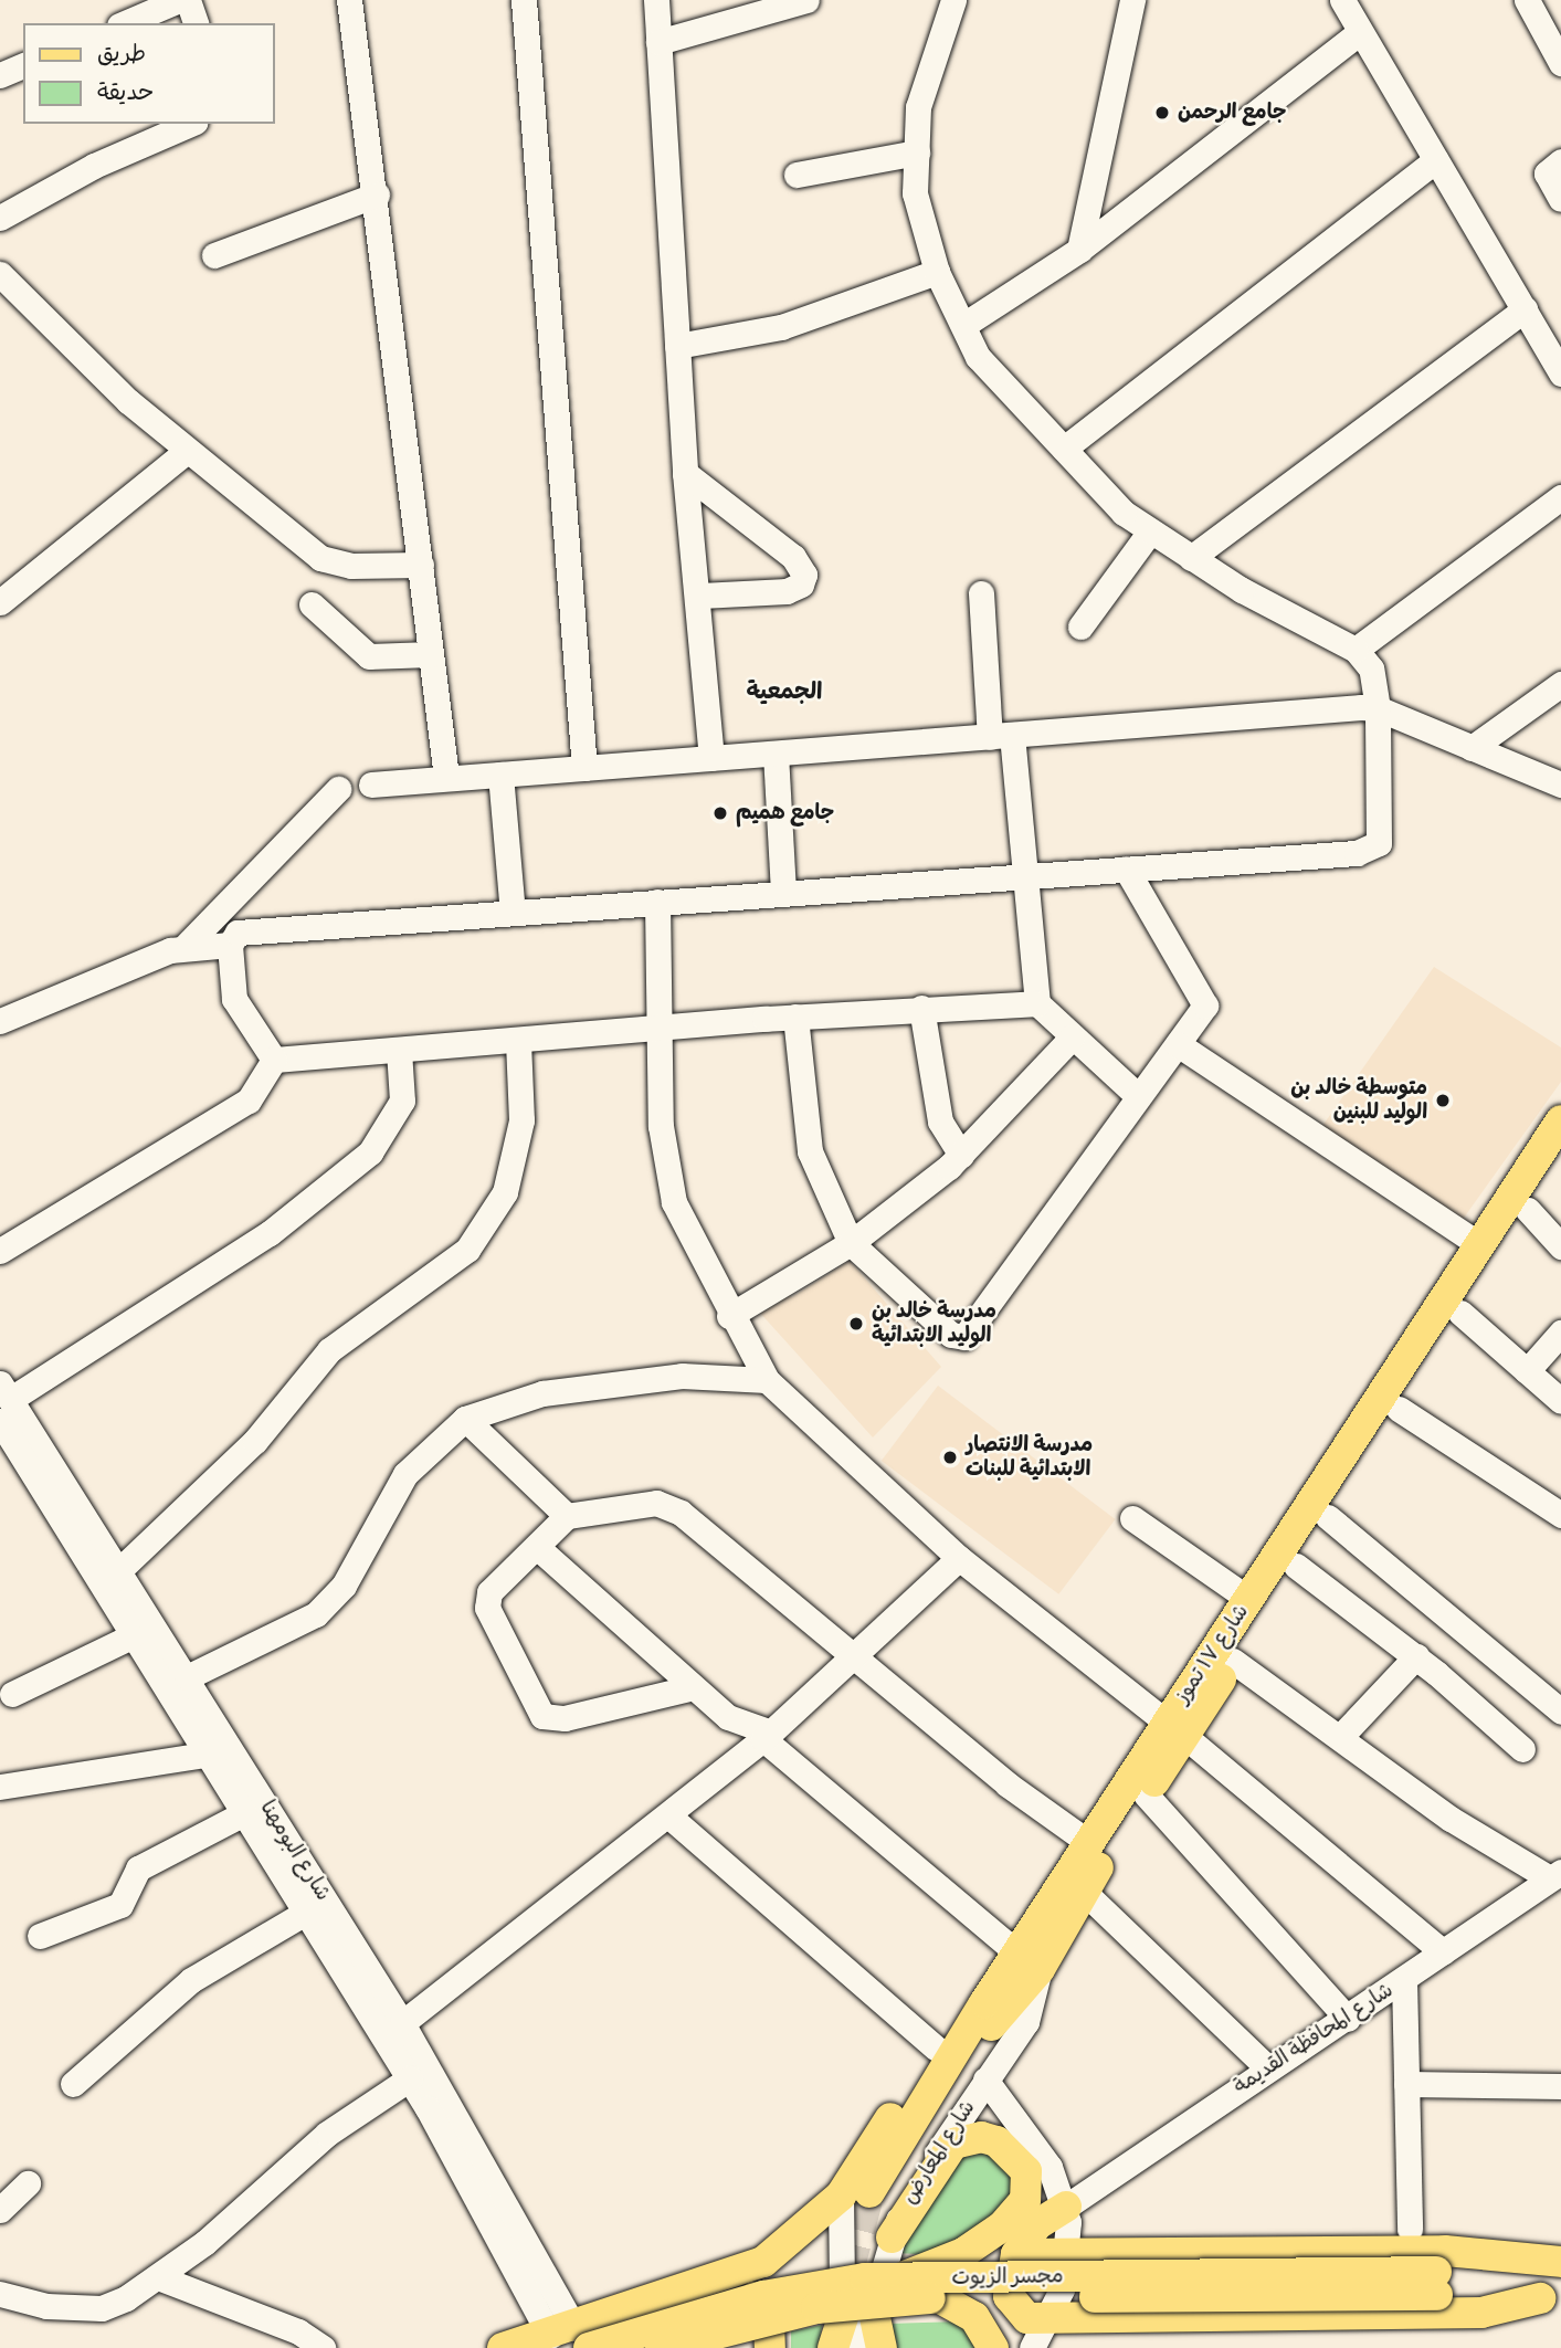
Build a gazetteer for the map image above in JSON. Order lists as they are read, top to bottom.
{
  "streets": {
    "main road": ["شارع ١٧ تموز", "مجسر الزيوت"],
    "street": ["شارع البومهنا", "شارع المحافظة القديمة", "شارع المعارض"]
  },
  "crossings": [
    ["شارع ١٧ تموز", "شارع المعارض"],
    ["شارع البومهنا", "مجسر الزيوت"]
  ],
  "districts": ["الجمعية"],
  "places": [
    "جامع الرحمن",
    "جامع هميم",
    "متوسطة خالد بن الوليد للبنين",
    "مدرسة خالد بن الوليد الابتدائية",
    "مدرسة الانتصار الابتدائية للبنات"
  ],
  "legend": ["طريق", "حديقة"]
}
